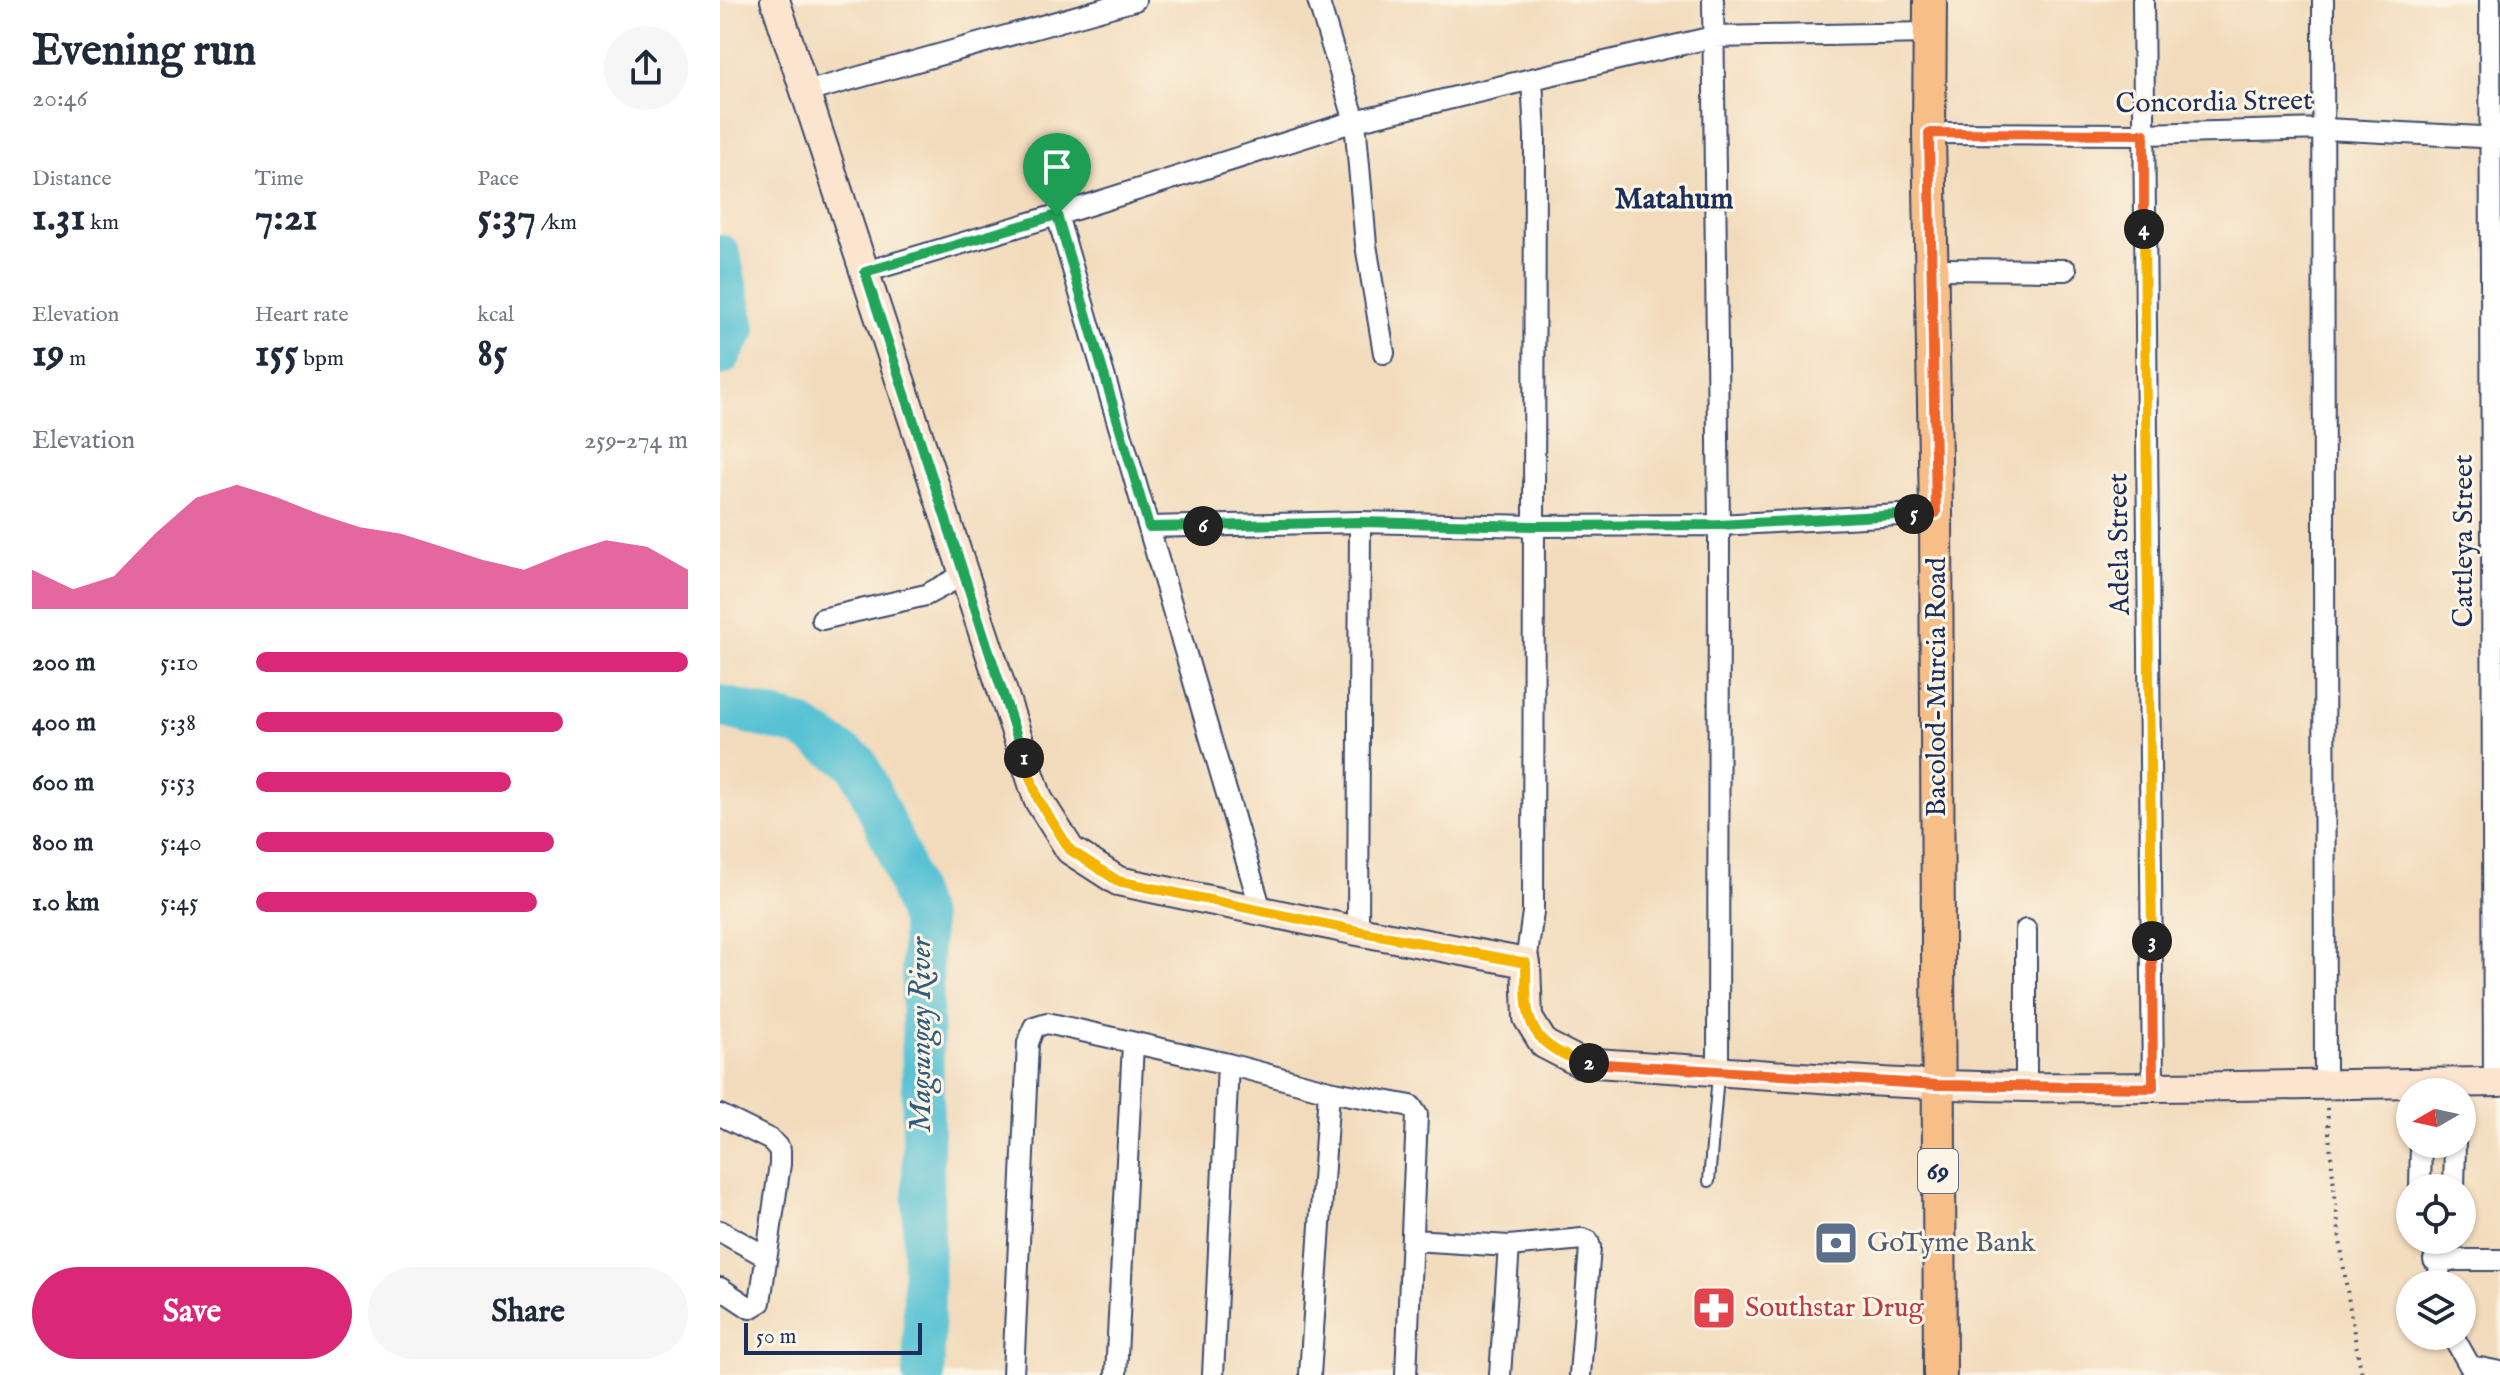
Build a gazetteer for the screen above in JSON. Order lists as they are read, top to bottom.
{
  "streets": {
    "main road": ["Bacolod-Murcia Road", "69"],
    "street": ["Concordia Street", "Cattleya Street", "Adela Street"]
  },
  "crossings": [
    ["Concordia Street", "Cattleya Street"],
    ["Concordia Street", "Adela Street"],
    ["Concordia Street", "Bacolod-Murcia Road"]
  ],
  "districts": ["Matahum"],
  "water": ["Magsungay River"],
  "places": {
    "bank": ["GoTyme Bank"],
    "pharmacy": ["Southstar Drug"]
  },
  "scale_bar": "50 m",
  "north": "left",
  "page": {
    "heading": ["Evening run", "20:46"],
    "stats": [
      ["Distance", "1.31 km"],
      ["Time", "7:21"],
      ["Pace", "5:37 /km"],
      ["Elevation", "19 m"],
      ["Heart rate", "155 bpm"],
      ["kcal", "85"]
    ],
    "pins": [
      "4",
      "5",
      "6",
      "1",
      "3",
      "2"
    ],
    "chart": ["Elevation", "259–274 m"],
    "list": [
      {
        "name": "200 m",
        "note": "5:10"
      },
      {
        "name": "400 m",
        "note": "5:38"
      },
      {
        "name": "600 m",
        "note": "5:53"
      },
      {
        "name": "800 m",
        "note": "5:40"
      },
      {
        "name": "1.0 km",
        "note": "5:45"
      }
    ],
    "buttons": ["Save", "Share"],
    "scale": "50 m"
  }
}
